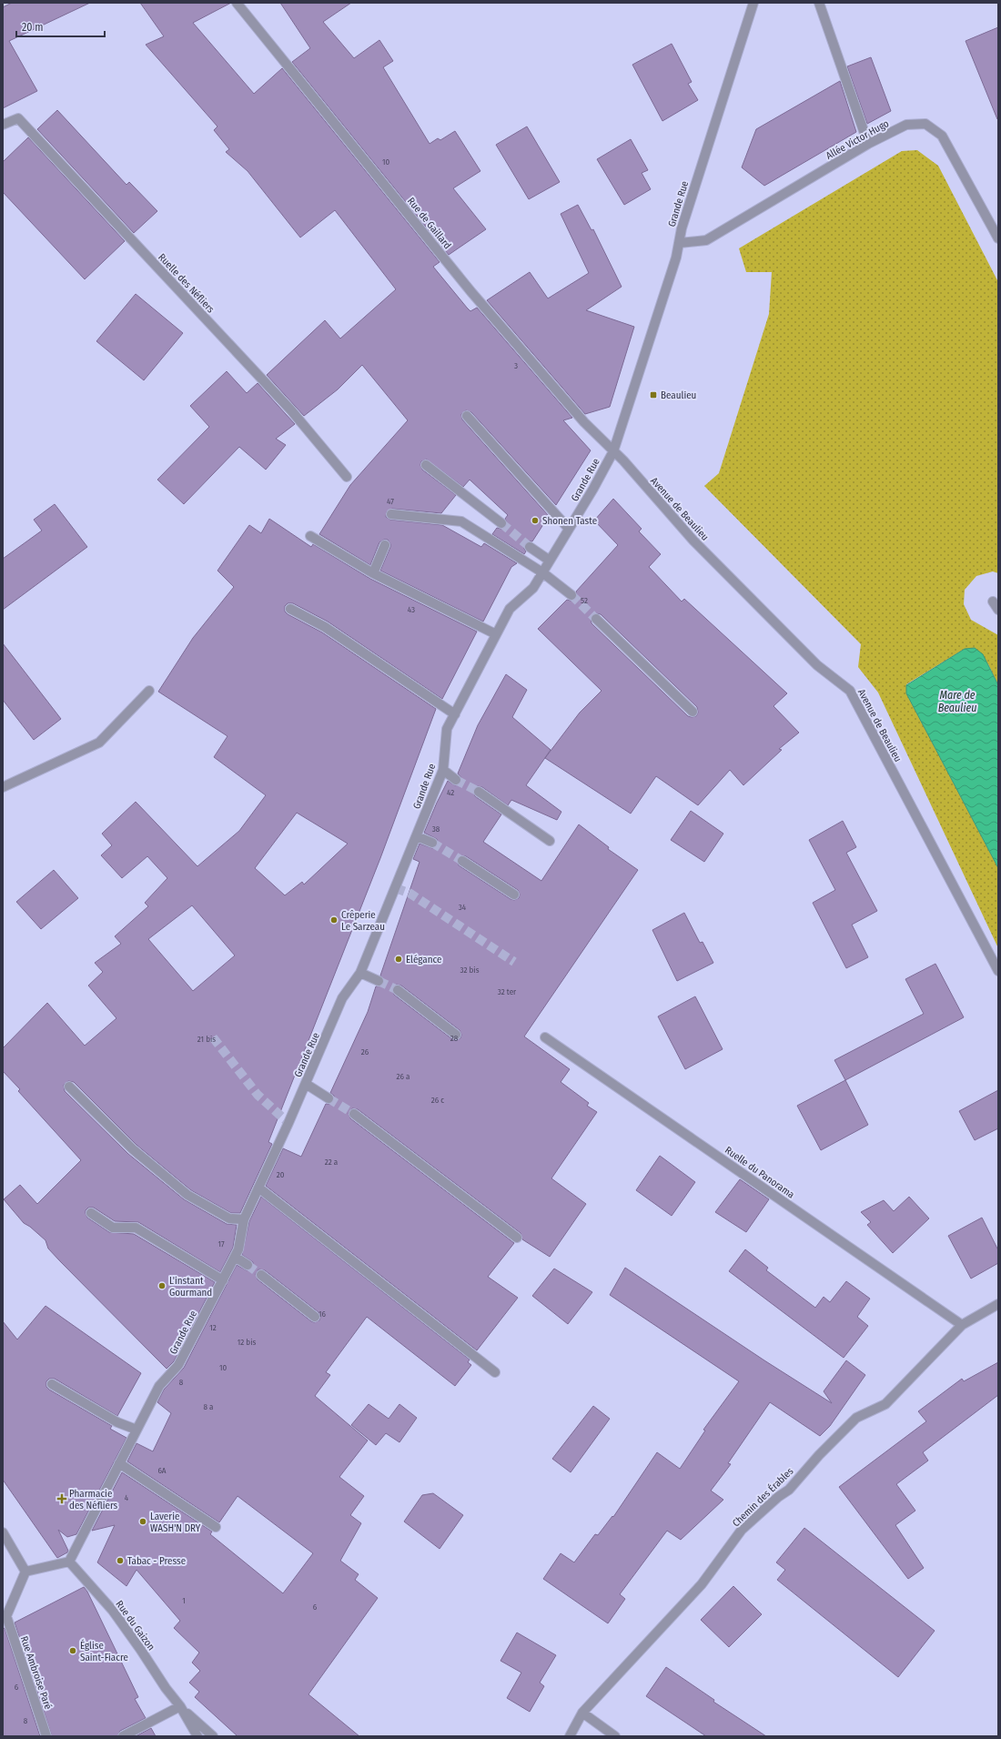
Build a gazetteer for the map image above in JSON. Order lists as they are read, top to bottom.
{
  "streets": {
    "street": [
      "Allée Victor Hugo",
      "Grande Rue",
      "Rue de Gaillard",
      "Ruelle des Néfliers",
      "Avenue de Beaulieu",
      "Ruelle du Panorama",
      "Chemin des Érables",
      "Rue du Gaizon",
      "Rue Ambroise Paré"
    ]
  },
  "crossings": [
    ["Allée Victor Hugo", "Grande Rue"],
    ["Grande Rue", "Rue de Gaillard"],
    ["Grande Rue", "Avenue de Beaulieu"],
    ["Grande Rue", "Rue du Gaizon"],
    ["Rue de Gaillard", "Avenue de Beaulieu"],
    ["Ruelle du Panorama", "Chemin des Érables"]
  ],
  "water": ["Mare de Beaulieu"],
  "places": {
    "transit": ["Beaulieu"],
    "other": [
      "Shonen Taste",
      "Crêperie Le Sarzeau",
      "Elégance",
      "L'instant Gourmand",
      "Laverie WASH'N DRY",
      "Tabac - Presse",
      "Église Saint-Fiacre"
    ],
    "health": ["Pharmacie des Néfliers"]
  },
  "house_numbers": [
    "10",
    "3",
    "47",
    "52",
    "43",
    "42",
    "38",
    "34",
    "32 bis",
    "32 ter",
    "28",
    "21 bis",
    "26",
    "26 a",
    "26 c",
    "22 a",
    "20",
    "17",
    "16",
    "12",
    "12 bis",
    "10",
    "8",
    "8 a",
    "6A",
    "4",
    "1",
    "6",
    "6",
    "8"
  ],
  "scale_bar": "20 m"
}
